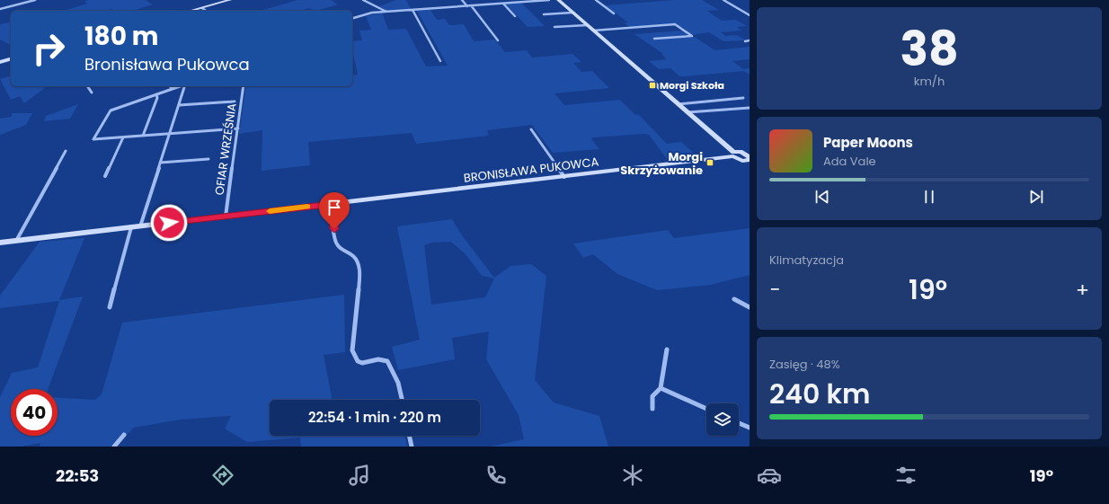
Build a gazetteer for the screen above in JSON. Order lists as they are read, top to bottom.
{
  "streets": {
    "street": ["OFIAR WRZEŚNIA", "BRONISŁAWA PUKOWCA"]
  },
  "crossings": [
    ["OFIAR WRZEŚNIA", "BRONISŁAWA PUKOWCA"]
  ],
  "places": {
    "transit": ["Morgi Szkoła", "Morgi Skrzyżowanie"]
  },
  "page": {
    "tile": [
      ["38", "km/h"],
      "Klimatyzacja",
      ["Zasięg · 48%", "240 km"]
    ],
    "turn": ["180 m", "Bronisława Pukowca"],
    "song": ["Paper Moons", "Ada Vale"],
    "heat": ["−", "19°", "+"],
    "limit": "40",
    "trip": "22:54 · 1 min · 220 m",
    "tabs": ["22:53", "19°"]
  }
}
